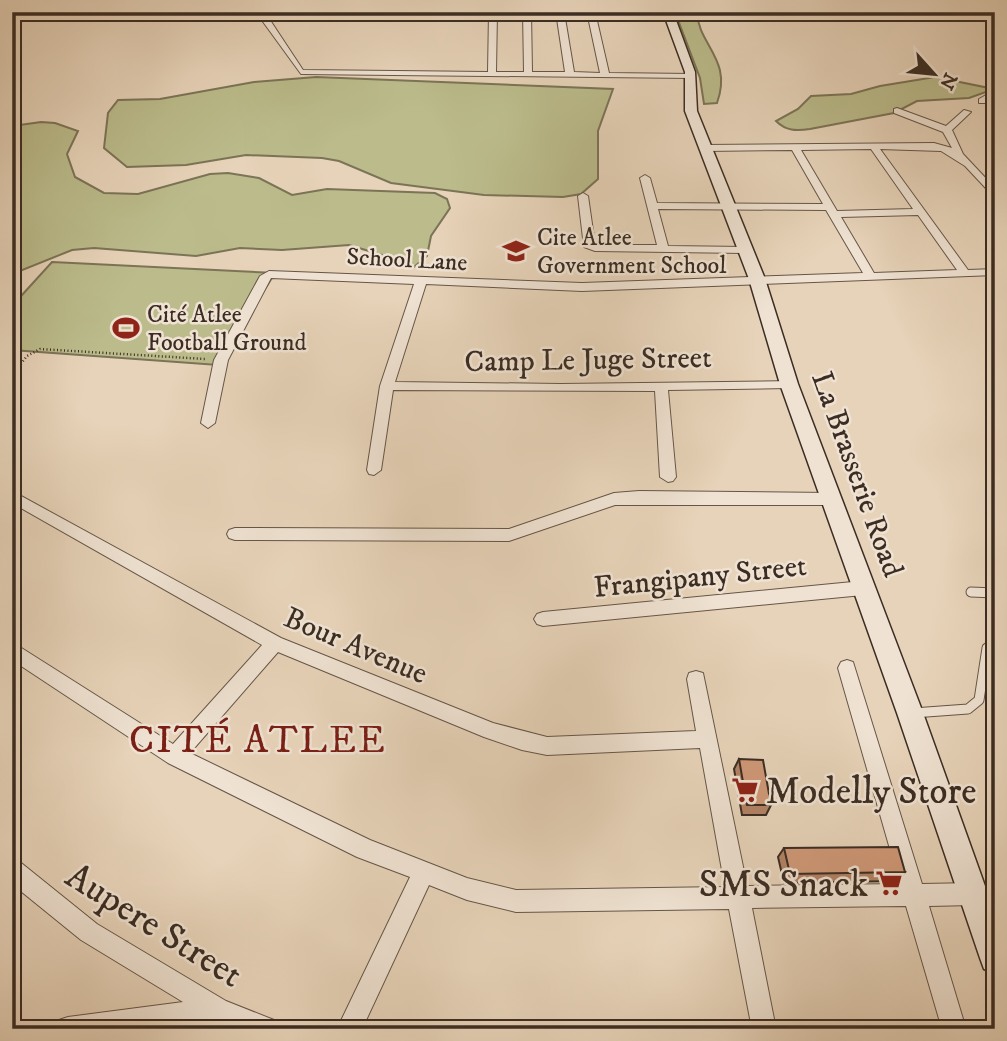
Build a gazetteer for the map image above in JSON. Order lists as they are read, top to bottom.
{
  "streets": {
    "main road": ["La Brasserie Road"],
    "street": [
      "School Lane",
      "Camp Le Juge Street",
      "Frangipany Street",
      "Bour Avenue",
      "Aupere Street"
    ]
  },
  "crossings": [
    ["School Lane", "La Brasserie Road"],
    ["Camp Le Juge Street", "La Brasserie Road"],
    ["La Brasserie Road", "Frangipany Street"]
  ],
  "districts": ["CITÉ ATLEE"],
  "places": {
    "school or university": ["Cite Atlee Government School"],
    "sports": ["Cité Atlee Football Ground"],
    "supermarket": ["Modelly Store", "SMS Snack"]
  },
  "north": "bottom right"
}
